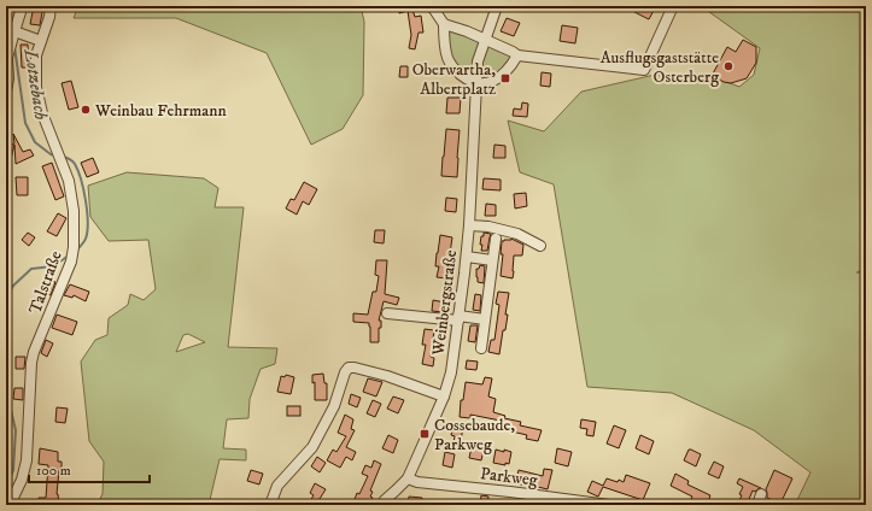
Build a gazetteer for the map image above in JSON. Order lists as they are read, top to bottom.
{
  "streets": {
    "street": ["Talstraße", "Weinbergstraße", "Parkweg"]
  },
  "crossings": [
    ["Weinbergstraße", "Parkweg"]
  ],
  "water": ["Lotzebach"],
  "places": {
    "other": ["Ausflugsgaststätte Osterberg", "Weinbau Fehrmann"],
    "transit": ["Oberwartha, Albertplatz", "Cossebaude, Parkweg"]
  },
  "scale_bar": "100 m"
}
